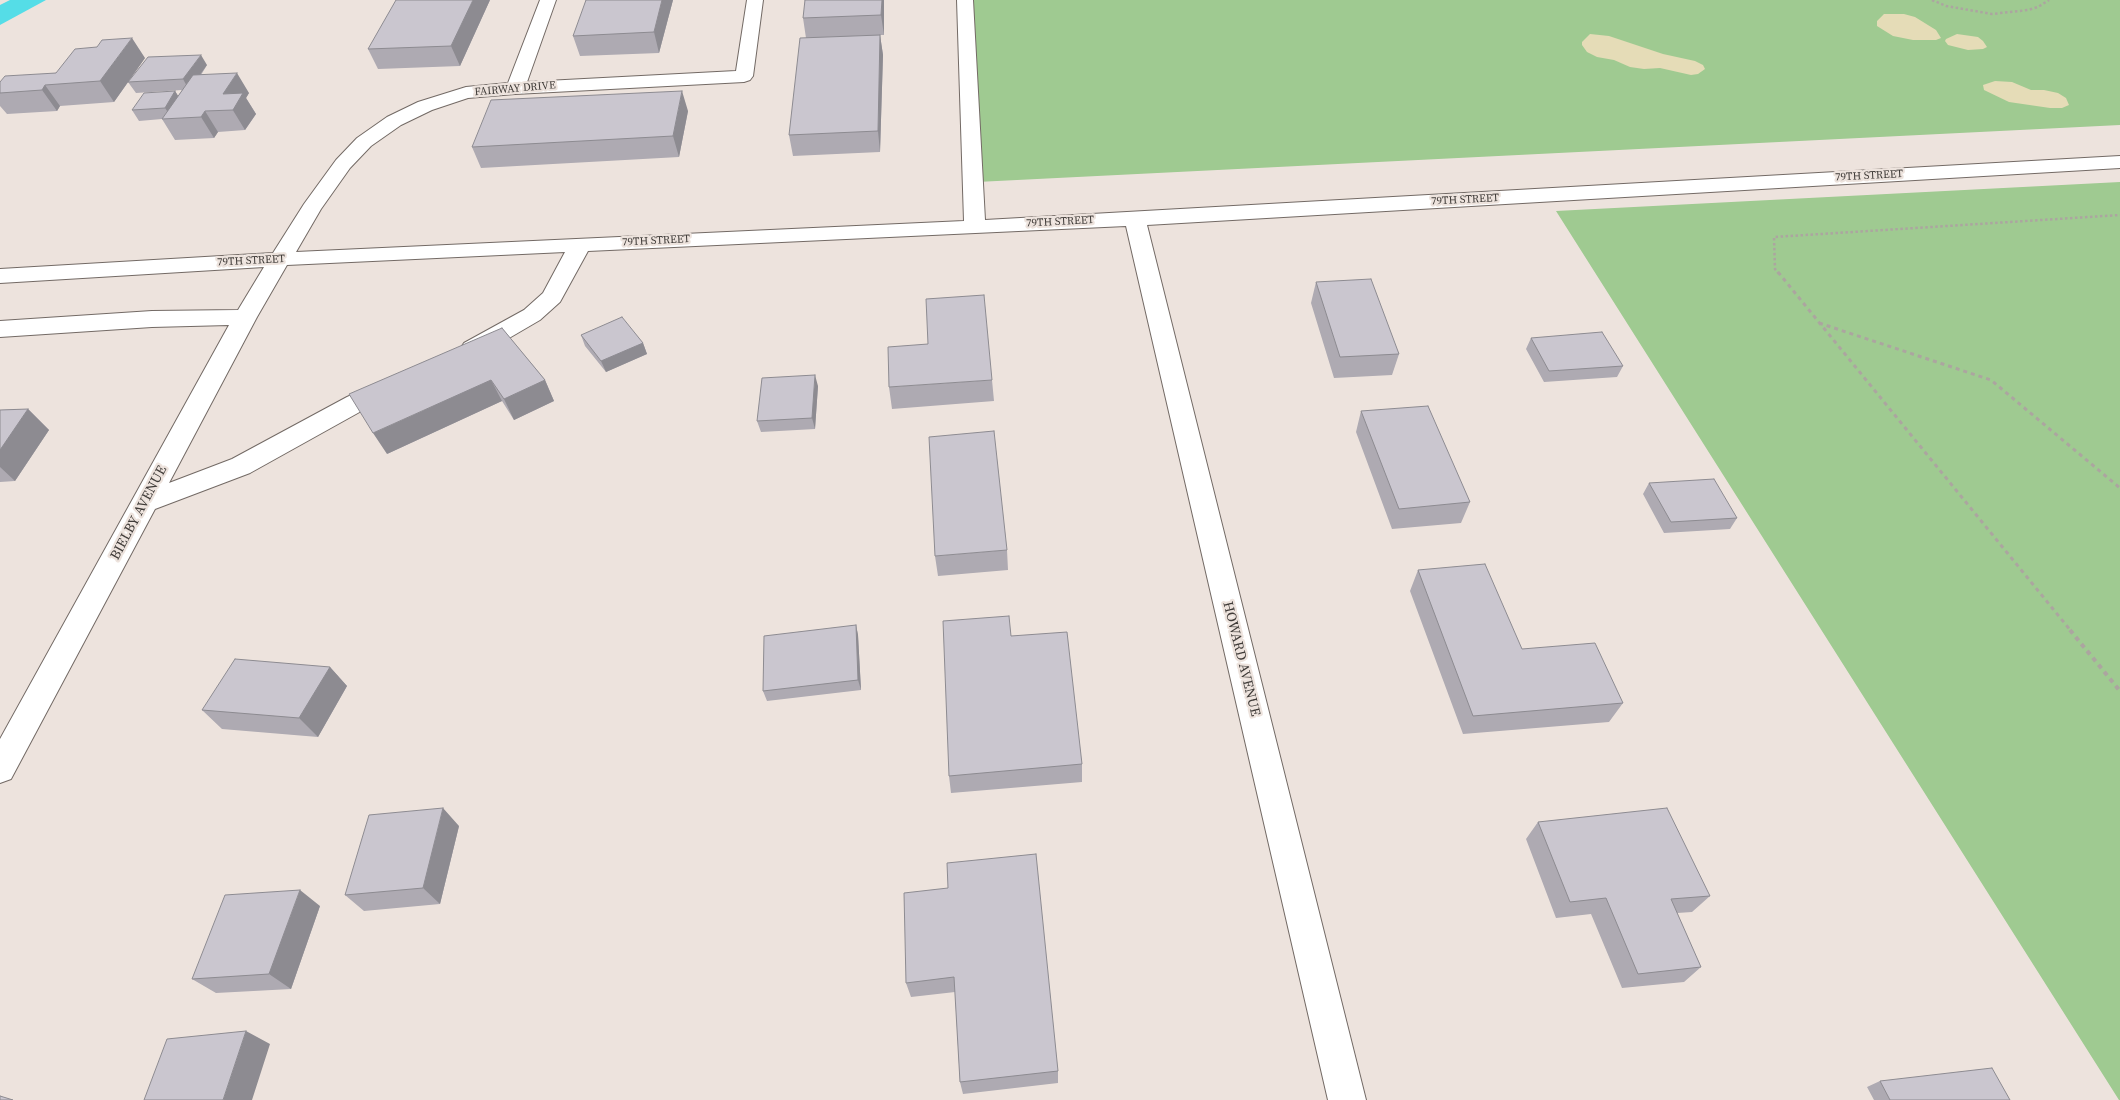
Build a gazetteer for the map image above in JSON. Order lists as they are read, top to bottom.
{
  "streets": {
    "street": [
      "FAIRWAY DRIVE",
      "79TH STREET",
      "BIELBY AVENUE",
      "HOWARD AVENUE"
    ]
  },
  "crossings": [
    ["FAIRWAY DRIVE", "79TH STREET"],
    ["FAIRWAY DRIVE", "BIELBY AVENUE"],
    ["79TH STREET", "BIELBY AVENUE"],
    ["79TH STREET", "HOWARD AVENUE"]
  ]
}
